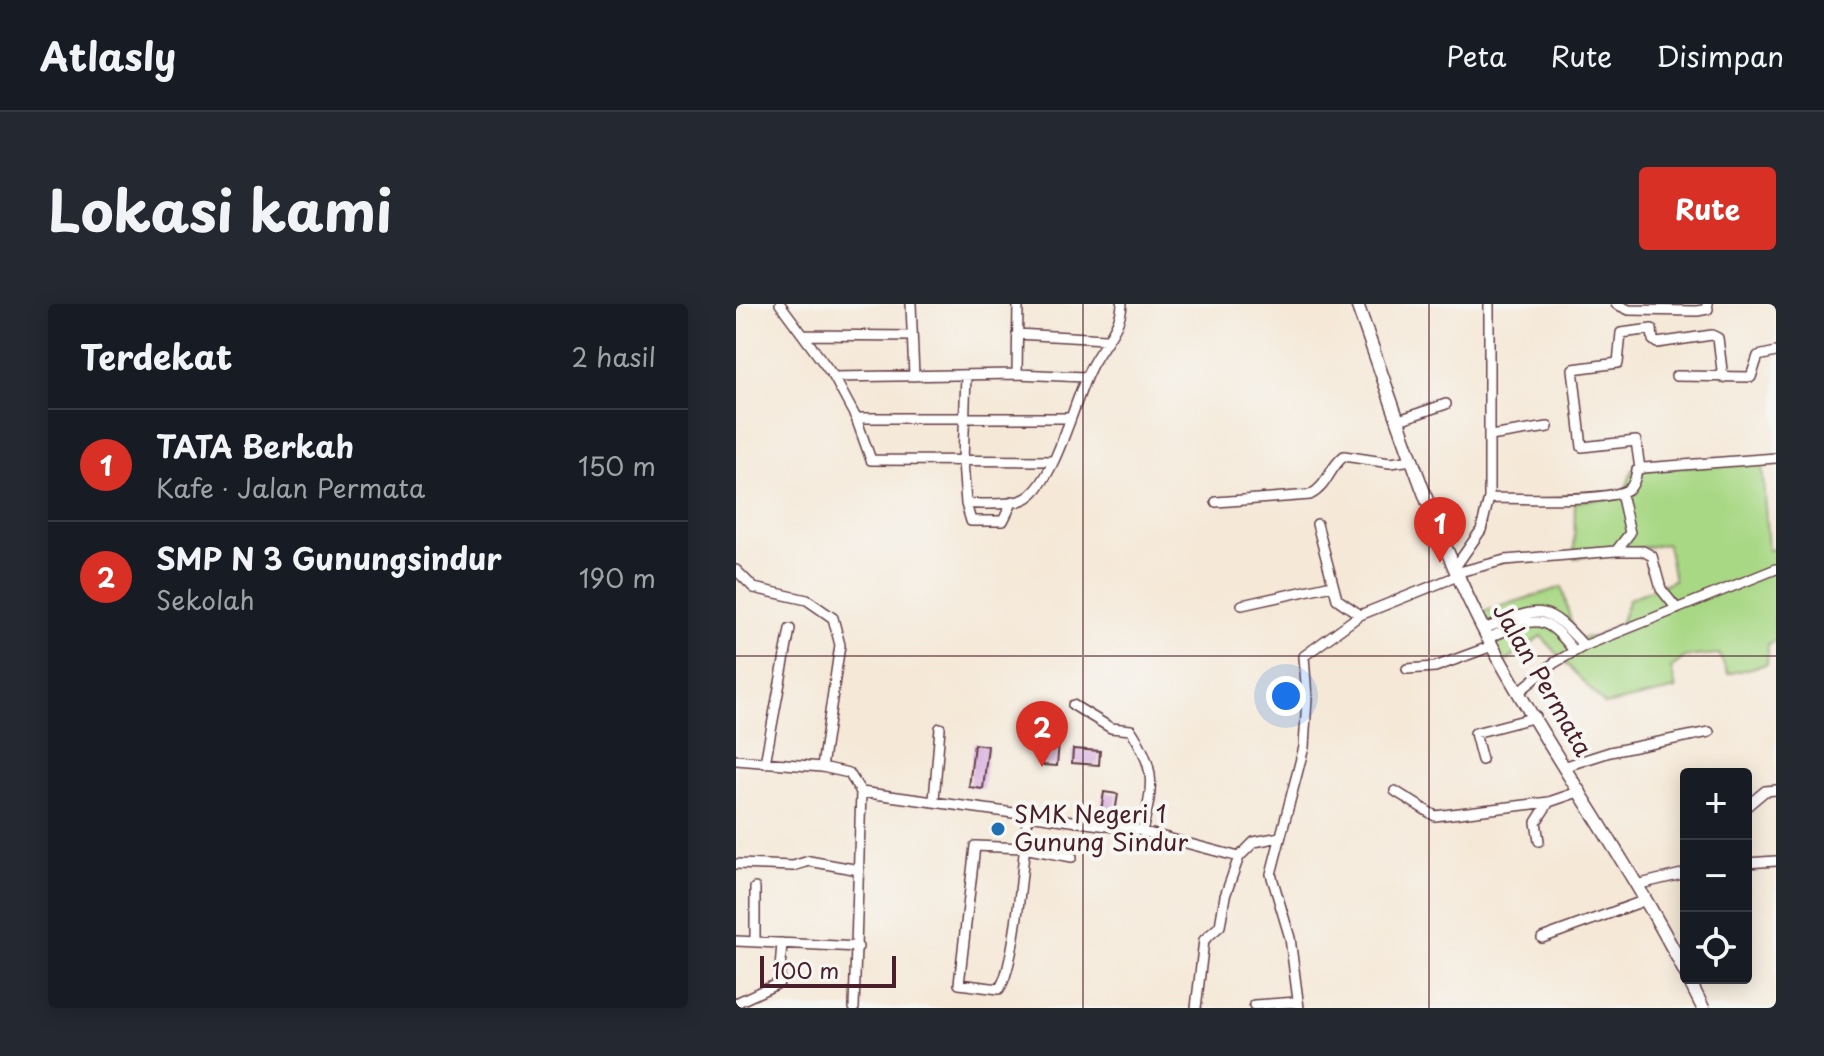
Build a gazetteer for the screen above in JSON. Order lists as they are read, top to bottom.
{
  "streets": {
    "main road": ["Jalan Permata"]
  },
  "places": ["SMK Negeri 1 Gunung Sindur"],
  "scale_bar": "100 m",
  "page": {
    "header": "Atlasly",
    "nav": ["Peta", "Rute", "Disimpan"],
    "title": "Lokasi kami",
    "buttons": "Rute",
    "heading": ["Terdekat", "2 hasil"],
    "list": [
      {
        "mark": "1",
        "name": "TATA Berkah",
        "note": "Kafe · Jalan Permata",
        "value": "150 m"
      },
      {
        "mark": "2",
        "name": "SMP N 3 Gunungsindur",
        "note": "Sekolah",
        "value": "190 m"
      }
    ],
    "pins": ["1", "2"],
    "map_buttons": ["+", "−"],
    "scale": "100 m"
  }
}
